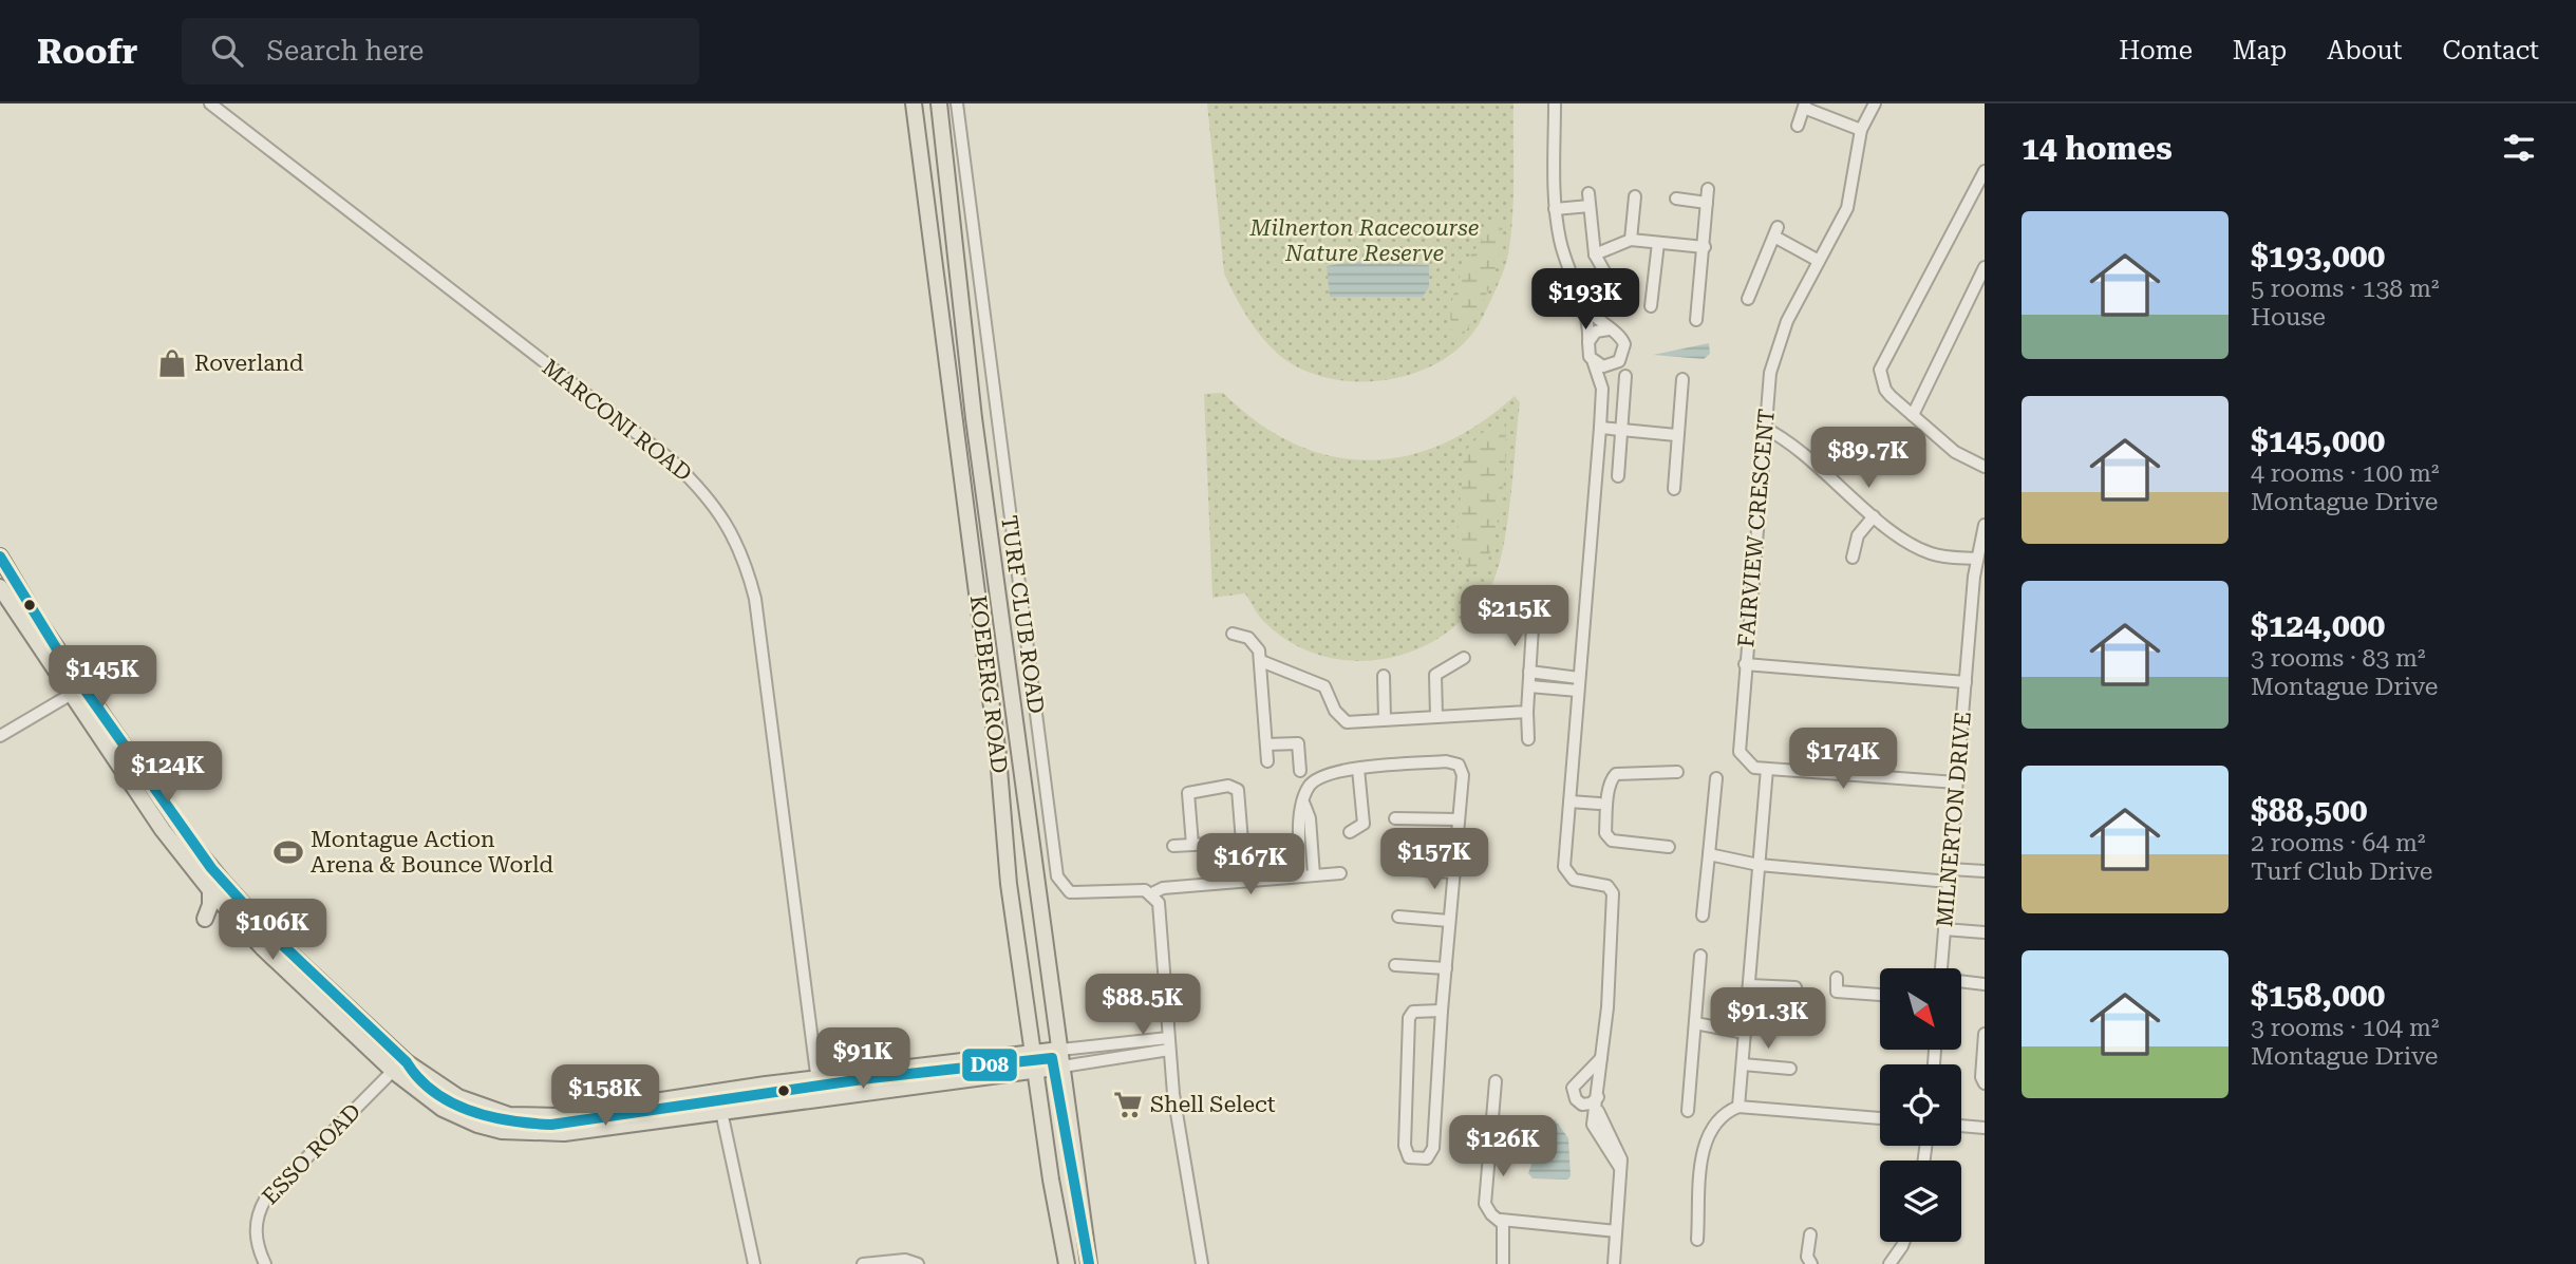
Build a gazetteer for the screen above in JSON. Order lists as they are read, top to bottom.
{
  "streets": {
    "main road": ["KOEBERG ROAD"],
    "street": [
      "MARCONI ROAD",
      "FAIRVIEW CRESCENT",
      "TURF CLUB ROAD",
      "MILNERTON DRIVE",
      "ESSO ROAD"
    ]
  },
  "parks": ["Milnerton Racecourse Nature Reserve"],
  "places": {
    "shop": ["Roverland"],
    "sports": ["Montague Action Arena & Bounce World"],
    "supermarket": ["Shell Select"]
  },
  "lines": ["transit line D08"],
  "north": "bottom right",
  "page": {
    "header": "Roofr",
    "search": "Search here",
    "nav": [
      "Home",
      "Map",
      "About",
      "Contact"
    ],
    "heading": "14 homes",
    "list": [
      {
        "name": "$193,000",
        "note": "5 rooms · 138 m² · House"
      },
      {
        "name": "$145,000",
        "note": "4 rooms · 100 m² · Montague Drive"
      },
      {
        "name": "$124,000",
        "note": "3 rooms · 83 m² · Montague Drive"
      },
      {
        "name": "$88,500",
        "note": "2 rooms · 64 m² · Turf Club Drive"
      },
      {
        "name": "$158,000",
        "note": "3 rooms · 104 m² · Montague Drive"
      }
    ],
    "price": [
      "$193K",
      "$89.7K",
      "$215K",
      "$145K",
      "$174K",
      "$124K",
      "$157K",
      "$167K",
      "$106K",
      "$88.5K",
      "$91.3K",
      "$91K",
      "$158K",
      "$126K"
    ]
  }
}
